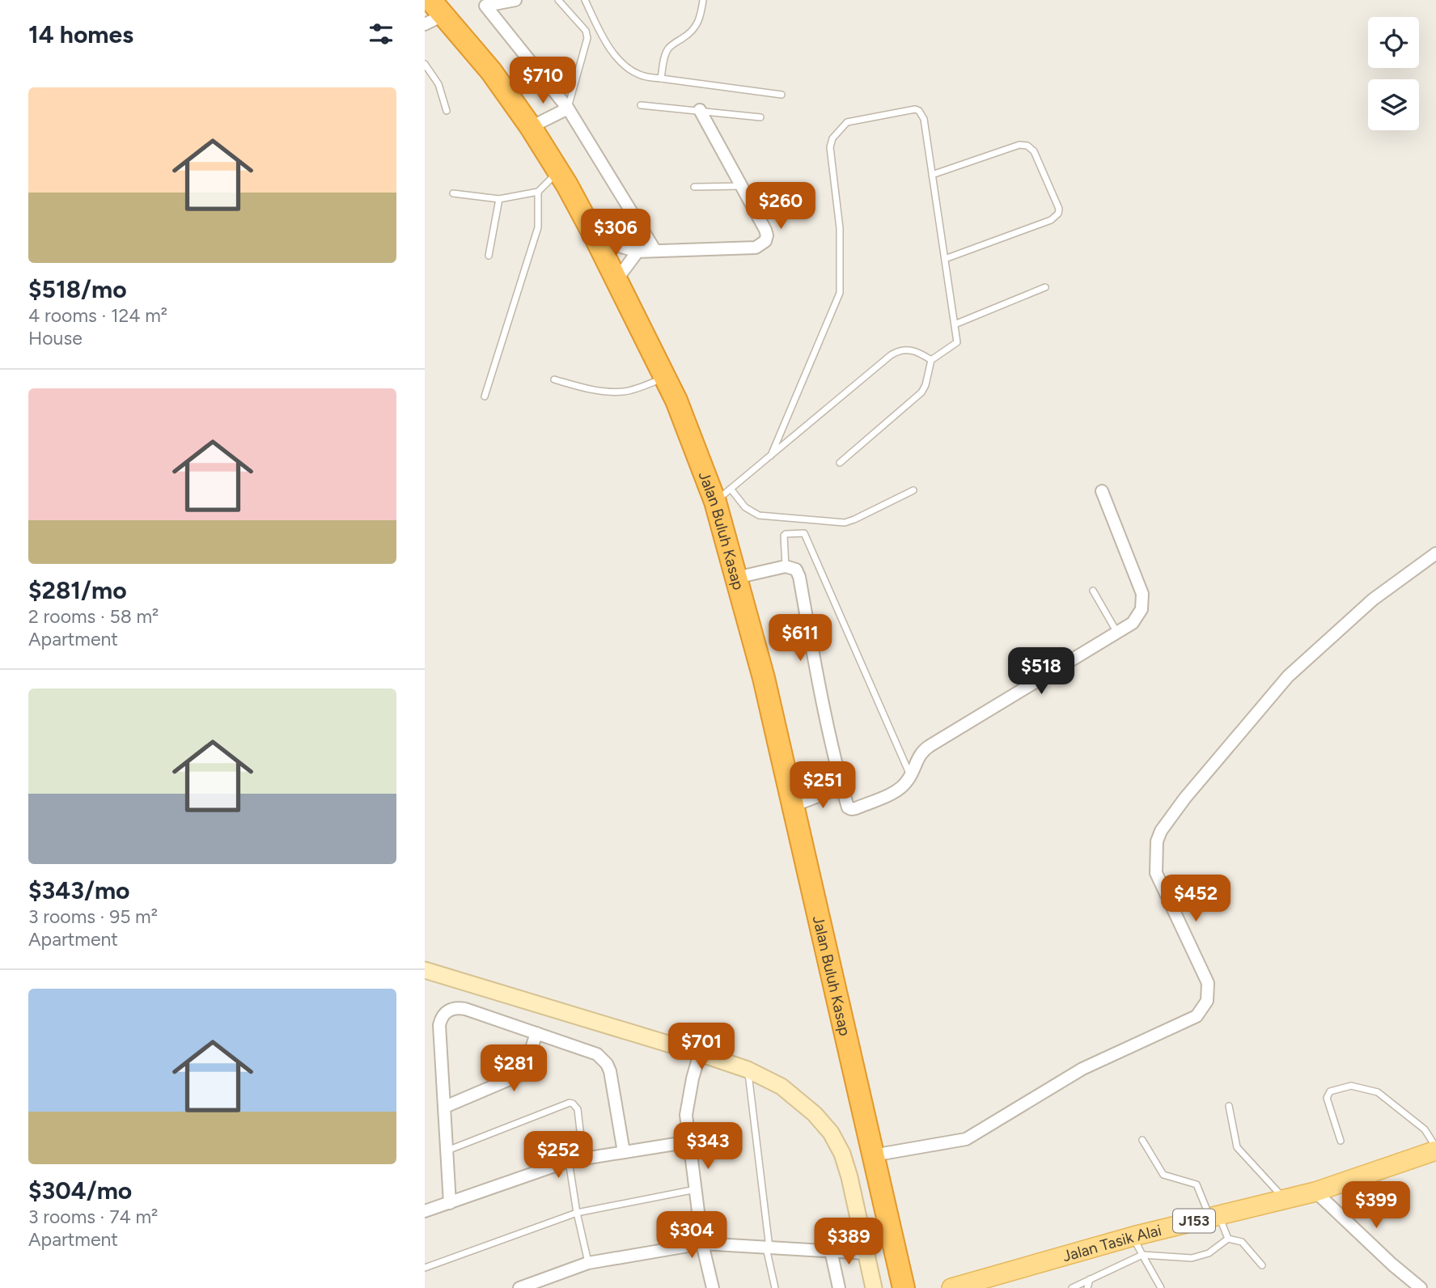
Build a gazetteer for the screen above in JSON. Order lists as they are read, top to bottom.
{
  "streets": {
    "highway": ["Jalan Buluh Kasap"],
    "main road": ["J153", "Jalan Tasik Alai"]
  },
  "page": {
    "heading": "14 homes",
    "price": [
      "$710",
      "$260",
      "$306",
      "$611",
      "$518",
      "$251",
      "$452",
      "$701",
      "$281",
      "$343",
      "$252",
      "$399",
      "$304",
      "$389"
    ],
    "list": [
      {
        "name": "$518/mo",
        "note": "4 rooms · 124 m² · House"
      },
      {
        "name": "$281/mo",
        "note": "2 rooms · 58 m² · Apartment"
      },
      {
        "name": "$343/mo",
        "note": "3 rooms · 95 m² · Apartment"
      },
      {
        "name": "$304/mo",
        "note": "3 rooms · 74 m² · Apartment"
      }
    ]
  }
}
